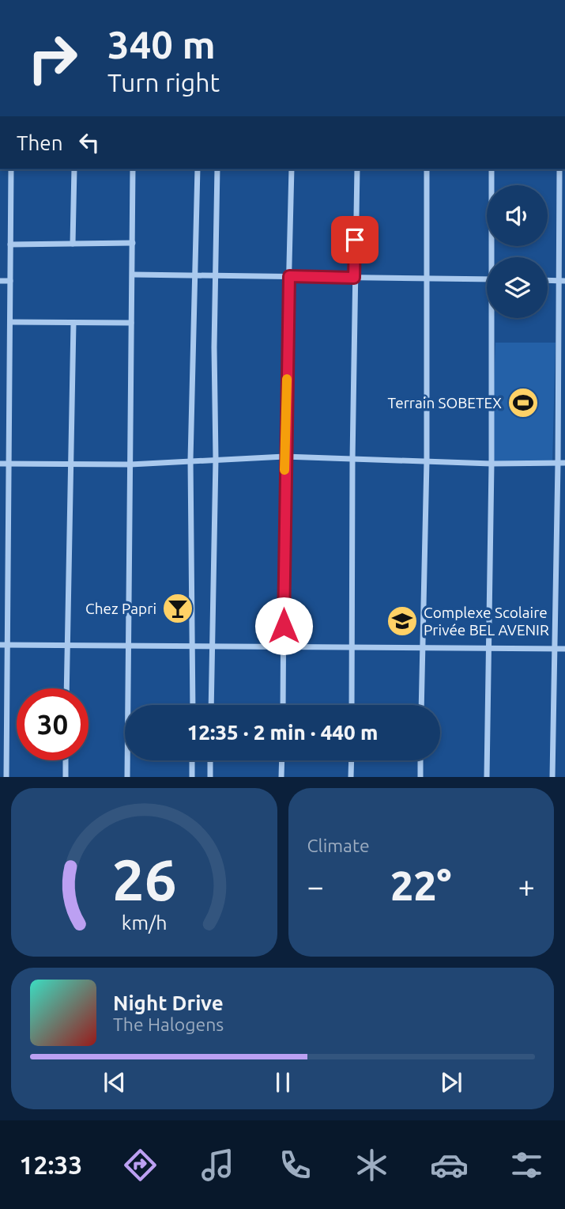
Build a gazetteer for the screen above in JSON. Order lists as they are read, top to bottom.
{
  "places": {
    "sports": ["Terrain SOBETEX"],
    "bar": ["Chez Papri"],
    "school or university": ["Complexe Scolaire Privée BEL AVENIR"]
  },
  "page": {
    "turn": ["340 m", "Turn right"],
    "then": "Then",
    "limit": "30",
    "trip": "12:35 · 2 min · 440 m",
    "tile": "Climate",
    "heat": ["−", "22°", "+"],
    "song": ["Night Drive", "The Halogens"],
    "tabs": "12:33",
    "gauge": ["26", "km/h"]
  }
}
